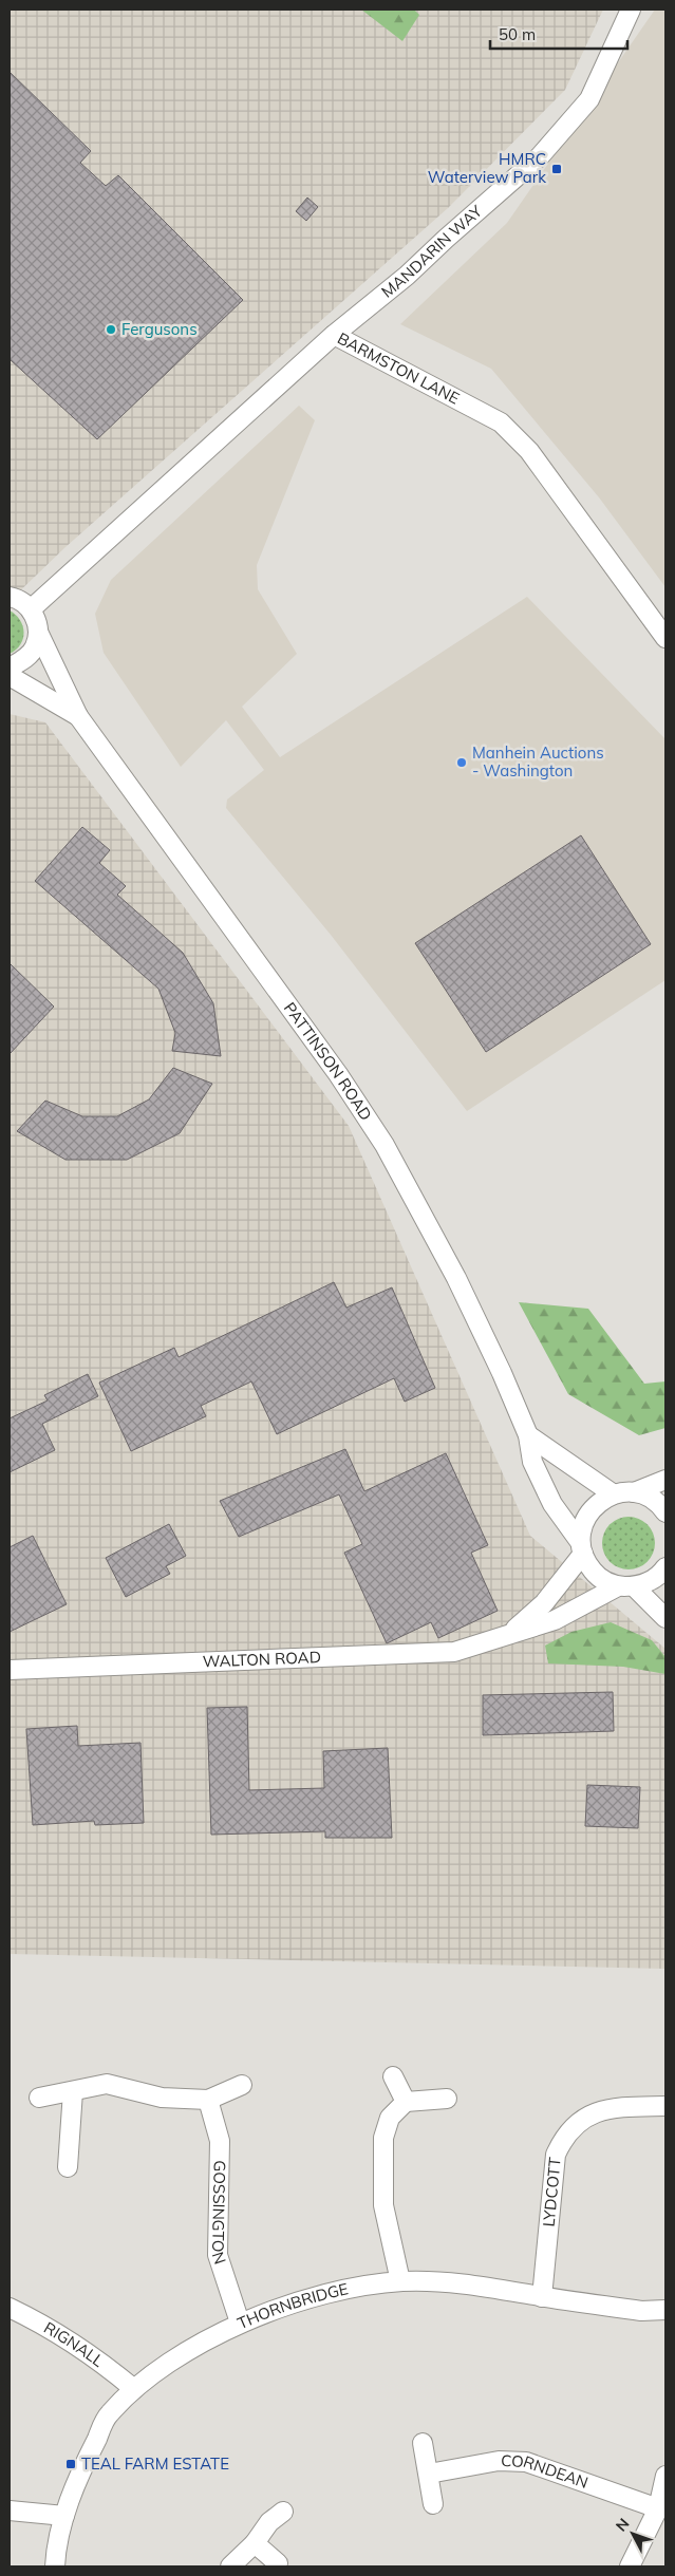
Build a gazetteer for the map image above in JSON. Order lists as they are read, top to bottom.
{
  "streets": {
    "street": [
      "MANDARIN WAY",
      "BARMSTON LANE",
      "PATTINSON ROAD",
      "WALTON ROAD",
      "LYDCOTT",
      "GOSSINGTON",
      "THORNBRIDGE",
      "RIGNALL",
      "CORNDEAN"
    ]
  },
  "crossings": [
    ["MANDARIN WAY", "BARMSTON LANE"],
    ["BARMSTON LANE", "PATTINSON ROAD"],
    ["PATTINSON ROAD", "WALTON ROAD"],
    ["LYDCOTT", "THORNBRIDGE"],
    ["GOSSINGTON", "THORNBRIDGE"],
    ["THORNBRIDGE", "RIGNALL"]
  ],
  "places": {
    "transit": ["HMRC Waterview Park", "TEAL FARM ESTATE"],
    "other": ["Fergusons", "Manhein Auctions - Washington"]
  },
  "scale_bar": "50 m",
  "north": "top left"
}
